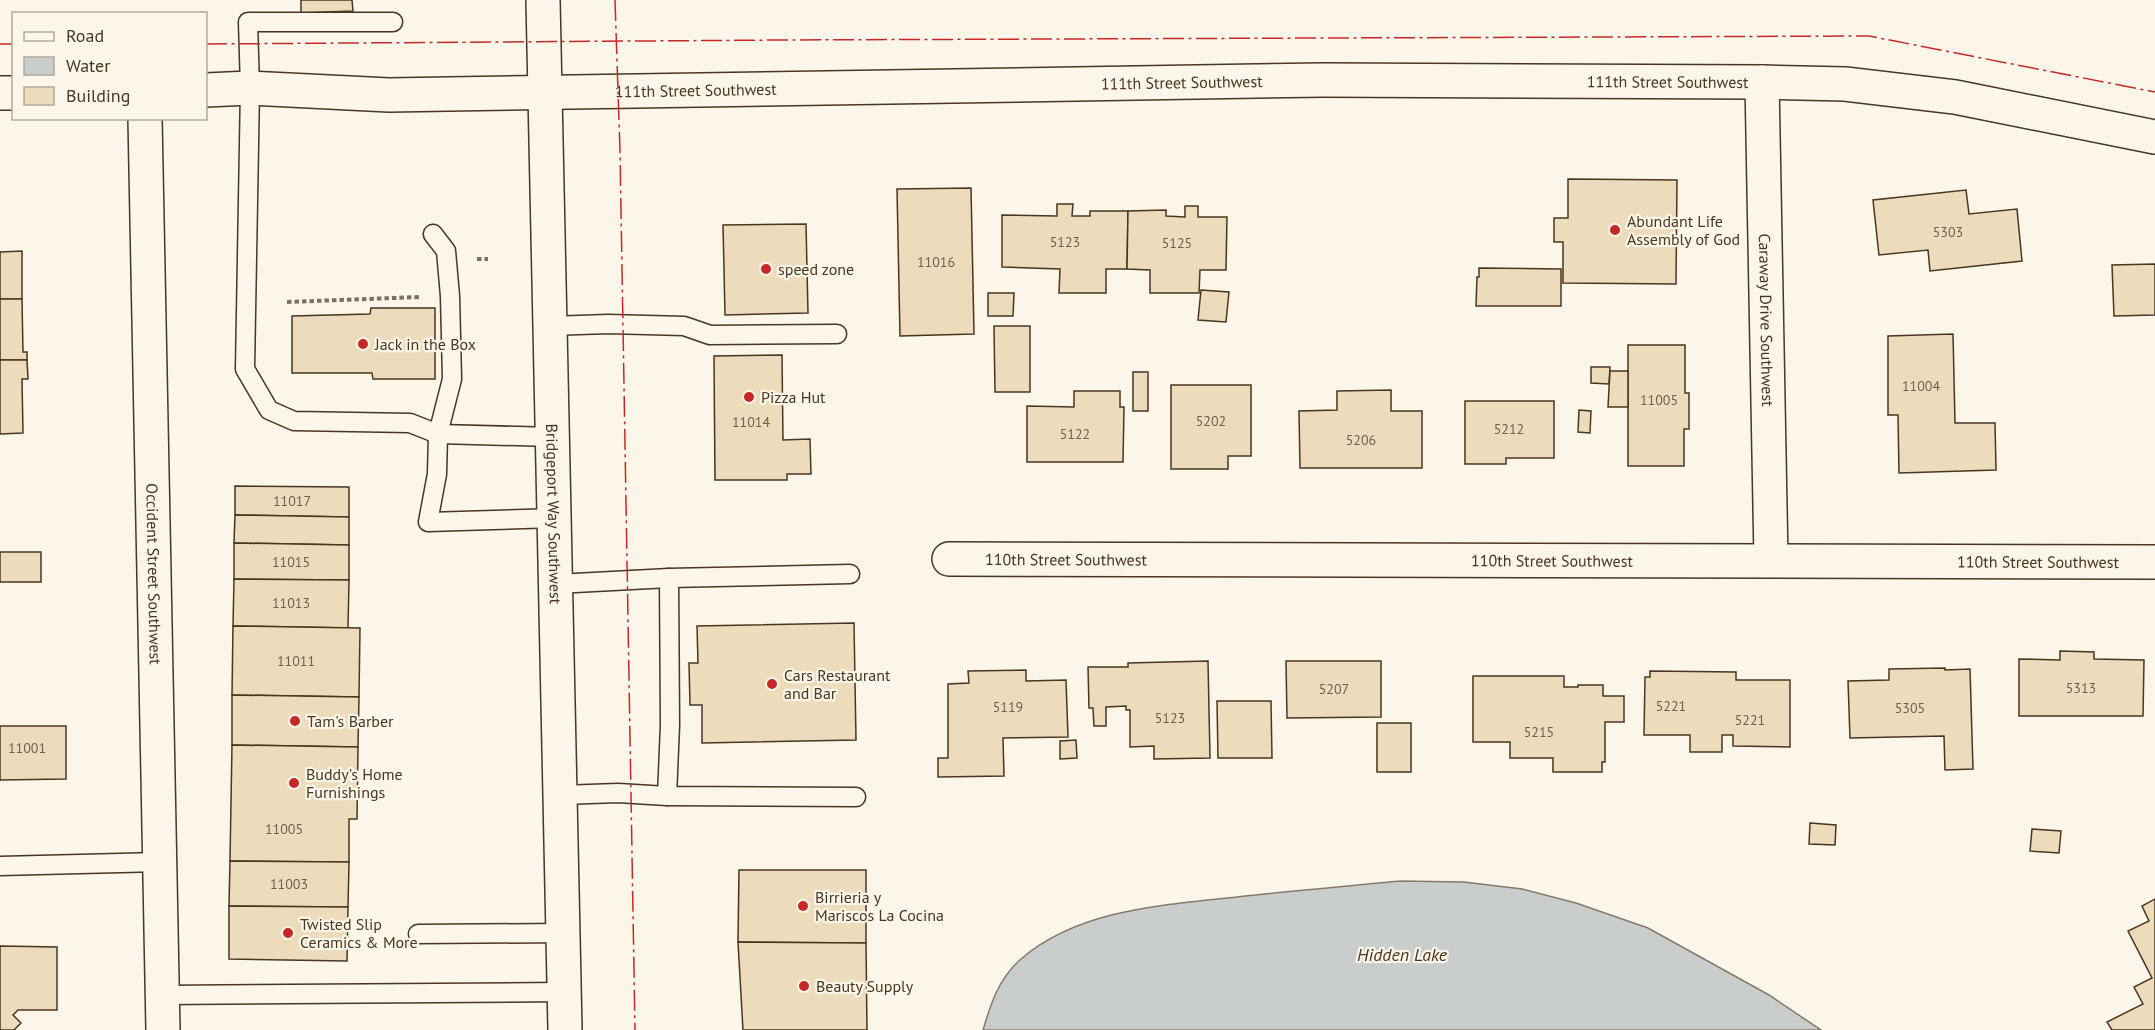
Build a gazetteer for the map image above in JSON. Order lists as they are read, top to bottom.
{
  "streets": {
    "street": [
      "111th Street Southwest",
      "Caraway Drive Southwest",
      "Bridgeport Way Southwest",
      "110th Street Southwest",
      "Occident Street Southwest"
    ]
  },
  "crossings": [
    ["111th Street Southwest", "Caraway Drive Southwest"],
    ["111th Street Southwest", "Bridgeport Way Southwest"],
    ["Caraway Drive Southwest", "110th Street Southwest"]
  ],
  "water": ["Hidden Lake"],
  "places": [
    "Abundant Life Assembly of God",
    "speed zone",
    "Jack in the Box",
    "Pizza Hut",
    "Cars Restaurant and Bar",
    "Tam's Barber",
    "Buddy's Home Furnishings",
    "Birrieria y Mariscos La Cocina",
    "Twisted Slip Ceramics & More",
    "Beauty Supply"
  ],
  "house_numbers": [
    "5303",
    "5123",
    "5125",
    "11016",
    "11004",
    "11005",
    "5202",
    "11014",
    "5212",
    "5122",
    "5206",
    "11017",
    "11015",
    "11013",
    "11011",
    "5313",
    "5207",
    "5221",
    "5119",
    "5305",
    "5123",
    "5221",
    "5215",
    "11001",
    "11005",
    "11003"
  ],
  "legend": ["Road", "Water", "Building"]
}
